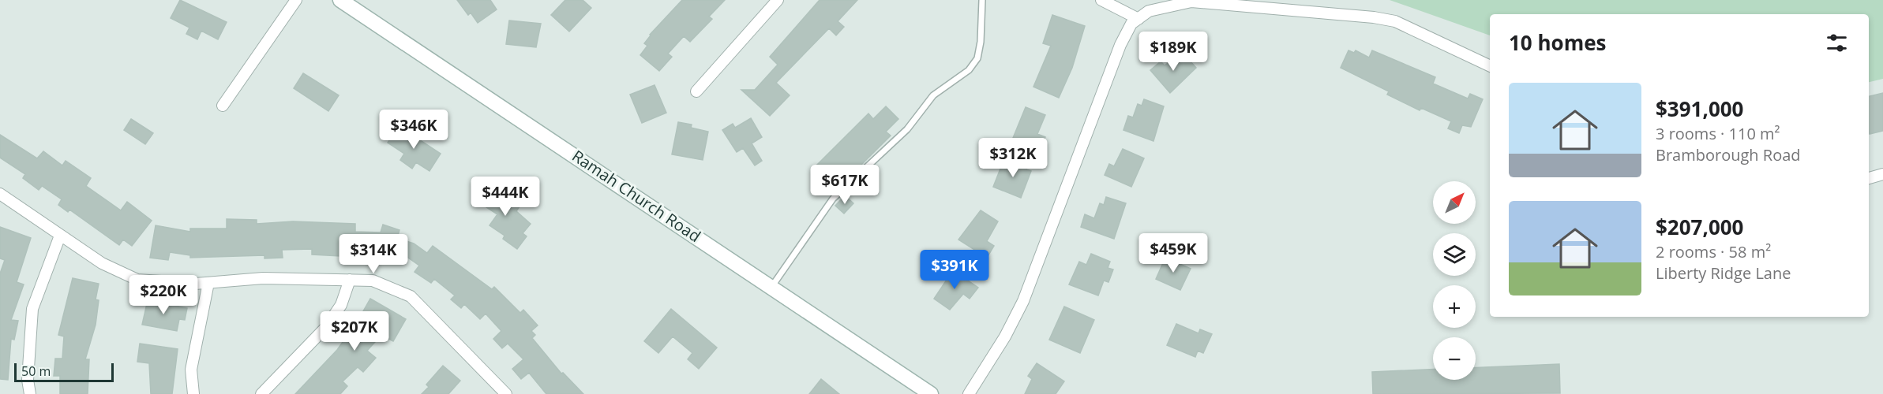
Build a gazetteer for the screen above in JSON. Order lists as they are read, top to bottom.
{
  "streets": {
    "main road": ["Ramah Church Road"]
  },
  "scale_bar": "50 m",
  "north": "top right",
  "page": {
    "heading": "10 homes",
    "price": [
      "$189K",
      "$346K",
      "$312K",
      "$617K",
      "$444K",
      "$459K",
      "$314K",
      "$391K",
      "$220K",
      "$207K"
    ],
    "list": [
      {
        "name": "$391,000",
        "note": "3 rooms · 110 m² · Bramborough Road"
      },
      {
        "name": "$207,000",
        "note": "2 rooms · 58 m² · Liberty Ridge Lane"
      }
    ],
    "map_buttons": ["+", "−"],
    "scale": "50 m"
  }
}
